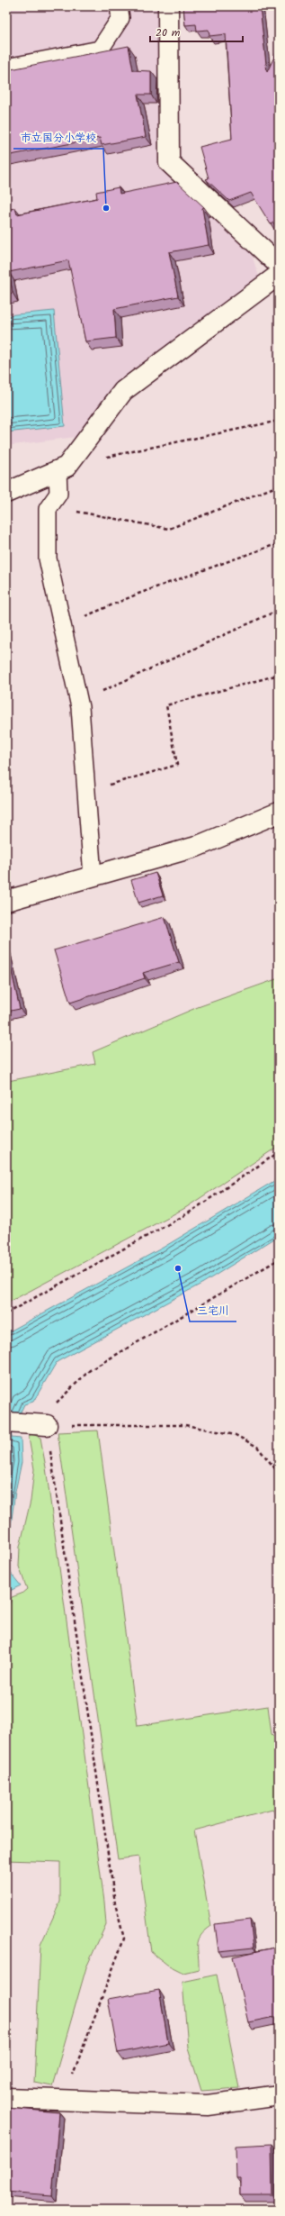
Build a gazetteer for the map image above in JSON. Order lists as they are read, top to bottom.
{
  "places": ["市立国分小学校", "三宅川"],
  "scale_bar": "20 m"
}
